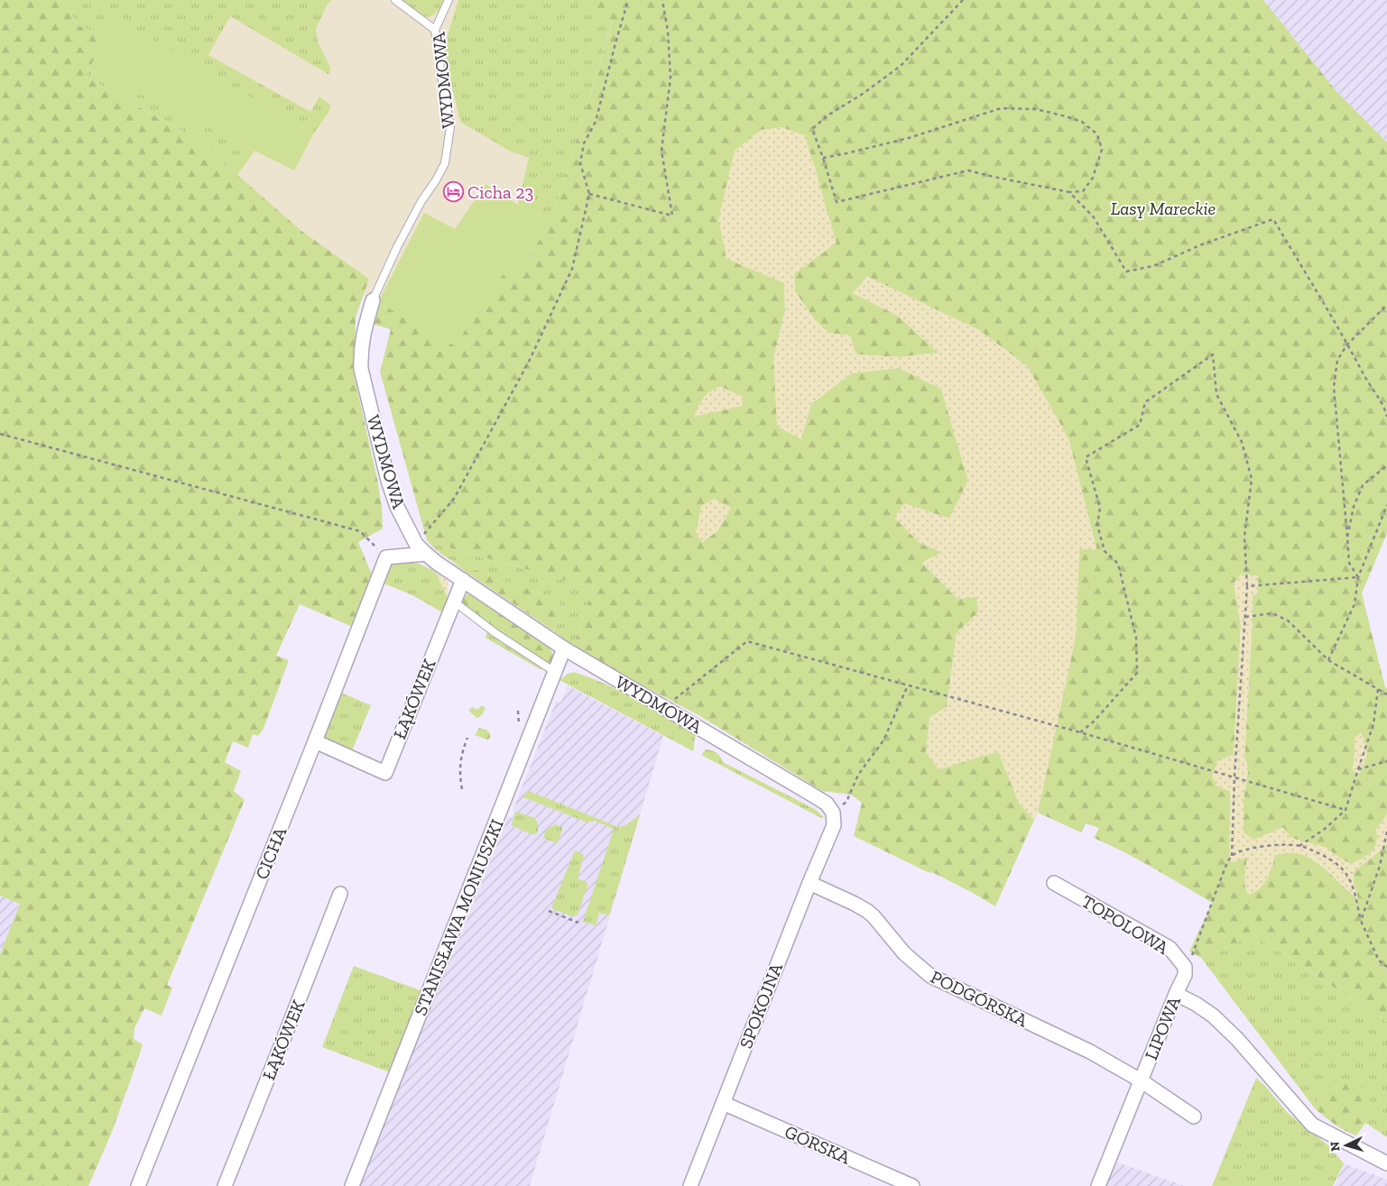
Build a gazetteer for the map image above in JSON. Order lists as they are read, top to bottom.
{
  "streets": {
    "street": [
      "WYDMOWA",
      "ŁĄKÓWEK",
      "CICHA",
      "STANISŁAWA MONIUSZKI",
      "TOPOLOWA",
      "PODGÓRSKA",
      "SPOKOJNA",
      "LIPOWA",
      "GÓRSKA"
    ]
  },
  "crossings": [
    ["WYDMOWA", "ŁĄKÓWEK"],
    ["WYDMOWA", "STANISŁAWA MONIUSZKI"],
    ["WYDMOWA", "SPOKOJNA"],
    ["ŁĄKÓWEK", "CICHA"],
    ["TOPOLOWA", "LIPOWA"],
    ["PODGÓRSKA", "SPOKOJNA"],
    ["PODGÓRSKA", "LIPOWA"],
    ["SPOKOJNA", "GÓRSKA"]
  ],
  "parks": ["Lasy Mareckie"],
  "places": {
    "hotel": ["Cicha 23"]
  },
  "north": "left"
}
